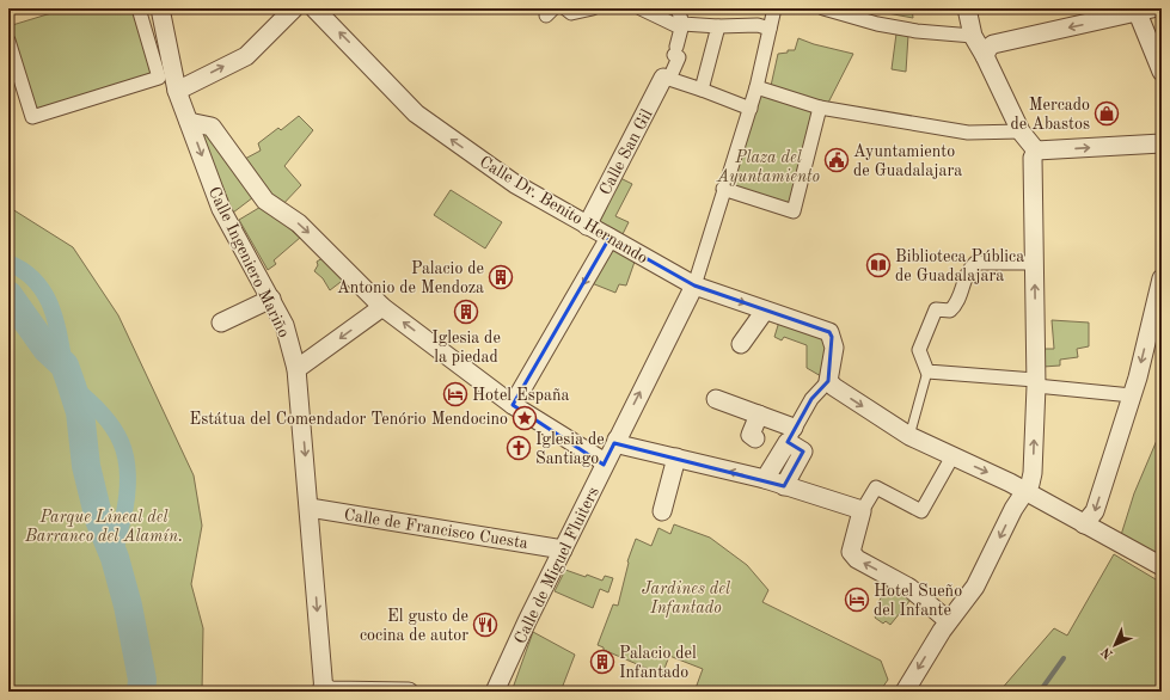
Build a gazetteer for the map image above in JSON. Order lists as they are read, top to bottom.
{
  "streets": {
    "street": [
      "Calle San Gil",
      "Calle Dr. Benito Hernando",
      "Calle Ingeniero Mariño",
      "Calle de Francisco Cuesta",
      "Calle de Miguel Fluiters"
    ]
  },
  "crossings": [
    ["Calle San Gil", "Calle Dr. Benito Hernando"],
    ["Calle Dr. Benito Hernando", "Calle de Miguel Fluiters"],
    ["Calle Ingeniero Mariño", "Calle de Francisco Cuesta"],
    ["Calle de Francisco Cuesta", "Calle de Miguel Fluiters"]
  ],
  "one_way": ["Calle Ingeniero Mariño"],
  "parks": ["Plaza del Ayuntamiento", "Parque Lineal del Barranco del Alamín.", "Jardines del Infantado"],
  "places": {
    "shop": ["Mercado de Abastos"],
    "public building": ["Ayuntamiento de Guadalajara"],
    "library": ["Biblioteca Pública de Guadalajara"],
    "building": ["Palacio de Antonio de Mendoza", "Iglesia de la piedad", "Palacio del Infantado"],
    "hotel": ["Hotel España", "Hotel Sueño del Infante"],
    "place": ["Estátua del Comendador Tenório Mendocino"],
    "church": ["Iglesia de Santiago"],
    "restaurant": ["El gusto de cocina de autor"]
  },
  "north": "bottom left"
}
